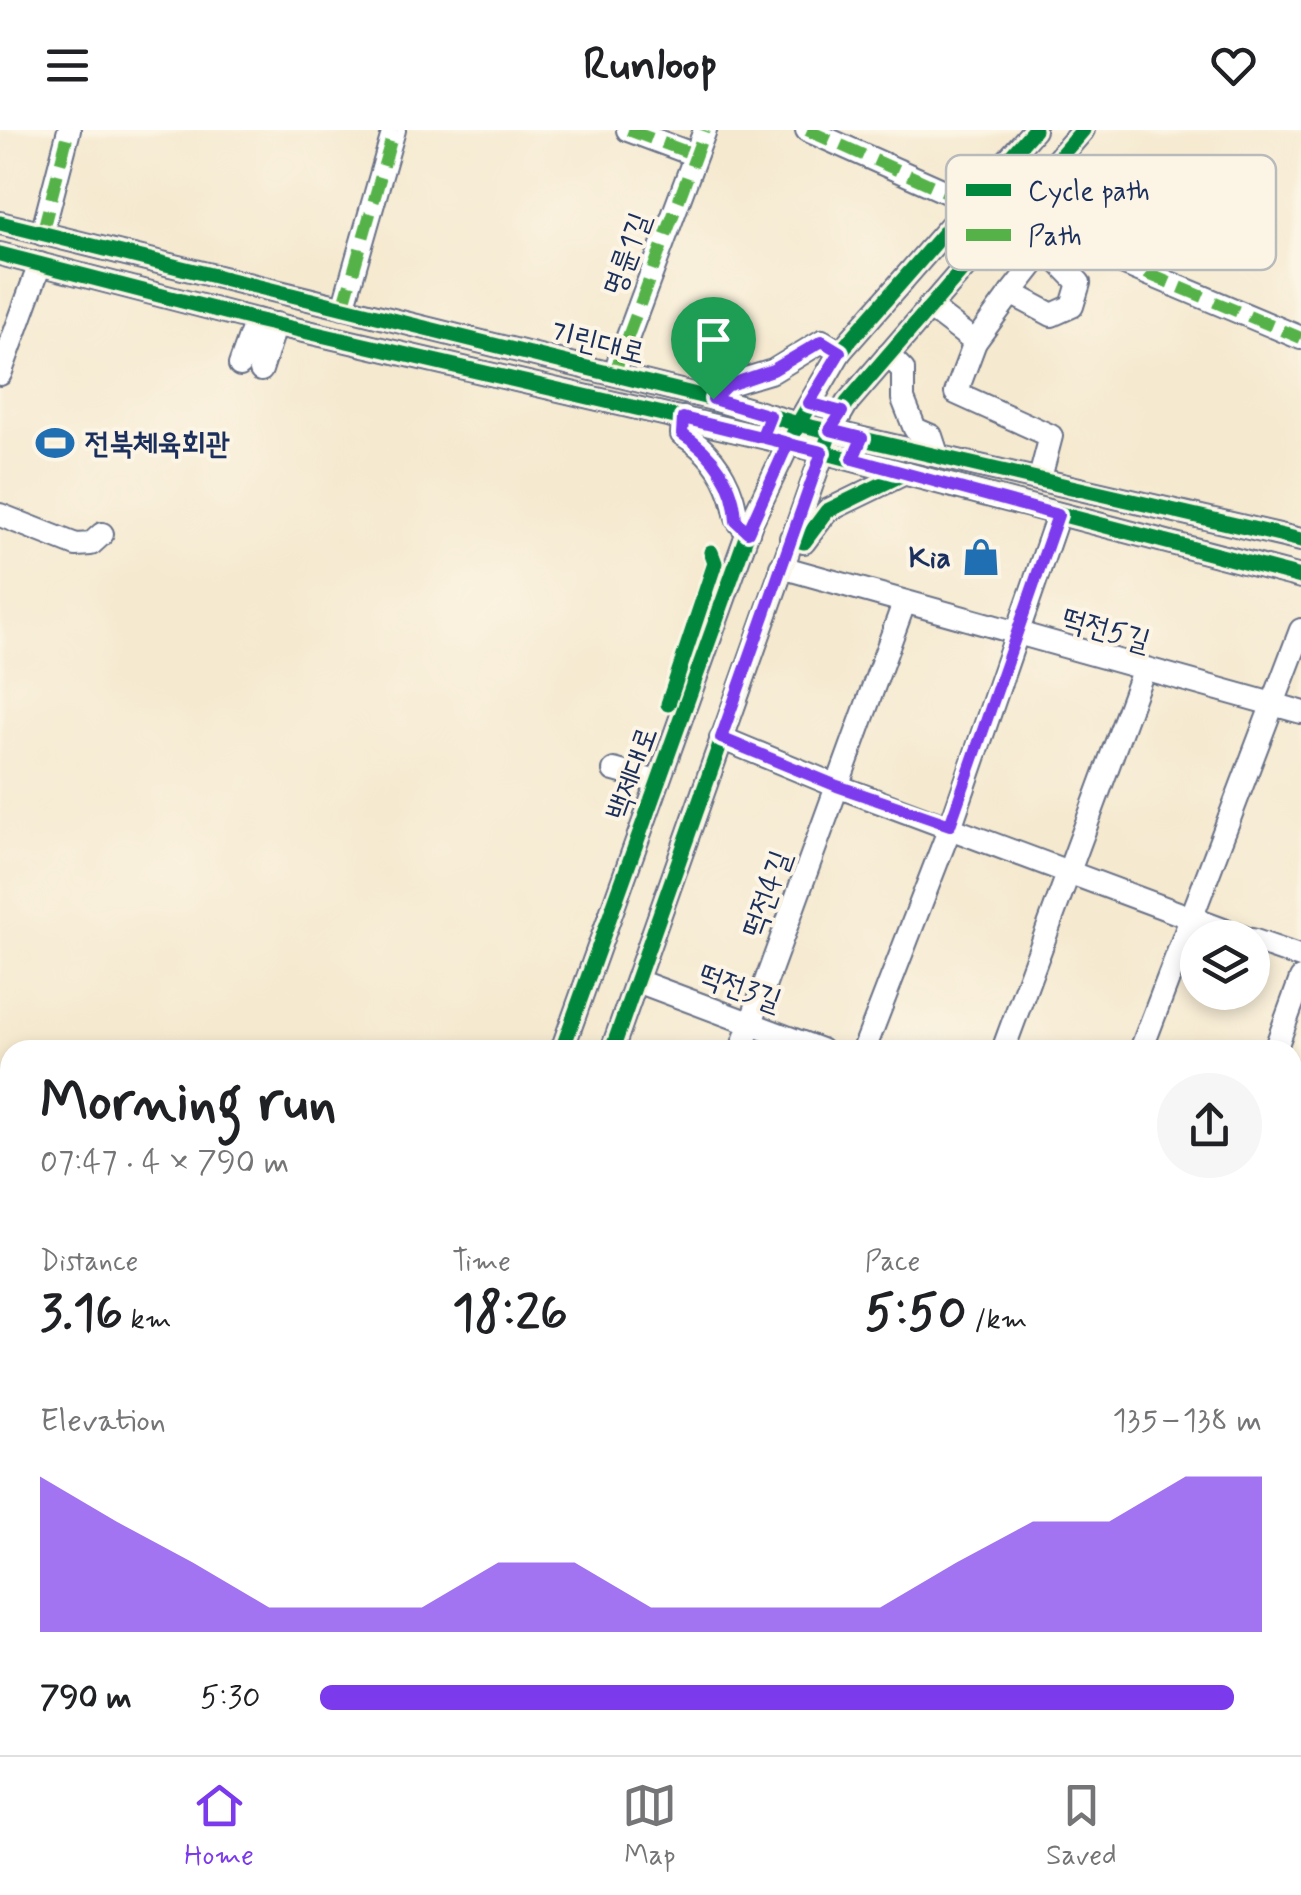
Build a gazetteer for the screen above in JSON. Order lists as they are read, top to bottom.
{
  "streets": {
    "street": [
      "명륜1길",
      "기린대로",
      "떡전5길",
      "백제대로",
      "떡전4길",
      "떡전3길"
    ]
  },
  "crossings": [
    ["명륜1길", "기린대로"],
    ["기린대로", "백제대로"],
    ["떡전5길", "떡전4길"],
    ["떡전4길", "떡전3길"]
  ],
  "places": {
    "sports": ["전북체육회관"],
    "shop": ["Kia"]
  },
  "legend": ["Cycle path", "Path"],
  "page": {
    "header": "Runloop",
    "heading": ["Morning run", "07:47 · 4 × 790 m"],
    "stats": [
      ["Distance", "3.16 km"],
      ["Time", "18:26"],
      ["Pace", "5:50 /km"]
    ],
    "chart": ["Elevation", "135–138 m"],
    "list": [
      {
        "name": "790 m",
        "note": "5:30"
      }
    ],
    "tabs": ["Home", "Map", "Saved"]
  }
}
